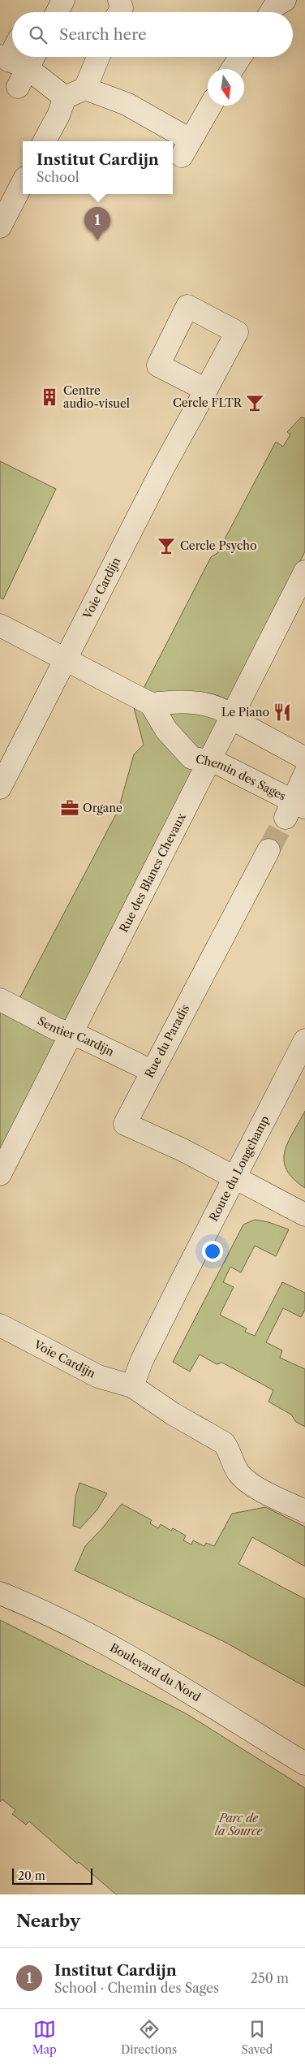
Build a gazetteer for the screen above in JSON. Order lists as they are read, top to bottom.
{
  "streets": {
    "street": [
      "Voie Cardijn",
      "Chemin des Sages",
      "Rue des Blancs Chevaux",
      "Sentier Cardijn",
      "Rue du Paradis",
      "Route du Longchamp",
      "Boulevard du Nord"
    ]
  },
  "crossings": [
    ["Voie Cardijn", "Route du Longchamp"],
    ["Chemin des Sages", "Rue des Blancs Chevaux"],
    ["Rue des Blancs Chevaux", "Sentier Cardijn"],
    ["Sentier Cardijn", "Rue du Paradis"],
    ["Rue du Paradis", "Route du Longchamp"]
  ],
  "parks": ["Parc de la Source"],
  "places": {
    "building": ["Centre audio-visuel"],
    "bar": ["Cercle FLTR", "Cercle Psycho"],
    "restaurant": ["Le Piano"],
    "office": ["Organe"]
  },
  "scale_bar": "20 m",
  "north": "bottom",
  "page": {
    "search": "Search here",
    "popup": ["Institut Cardijn", "School"],
    "pins": "1",
    "scale": "20 m",
    "heading": "Nearby",
    "list": [
      {
        "mark": "1",
        "name": "Institut Cardijn",
        "note": "School · Chemin des Sages",
        "value": "250 m"
      }
    ],
    "nav": ["Map", "Directions", "Saved"]
  }
}
